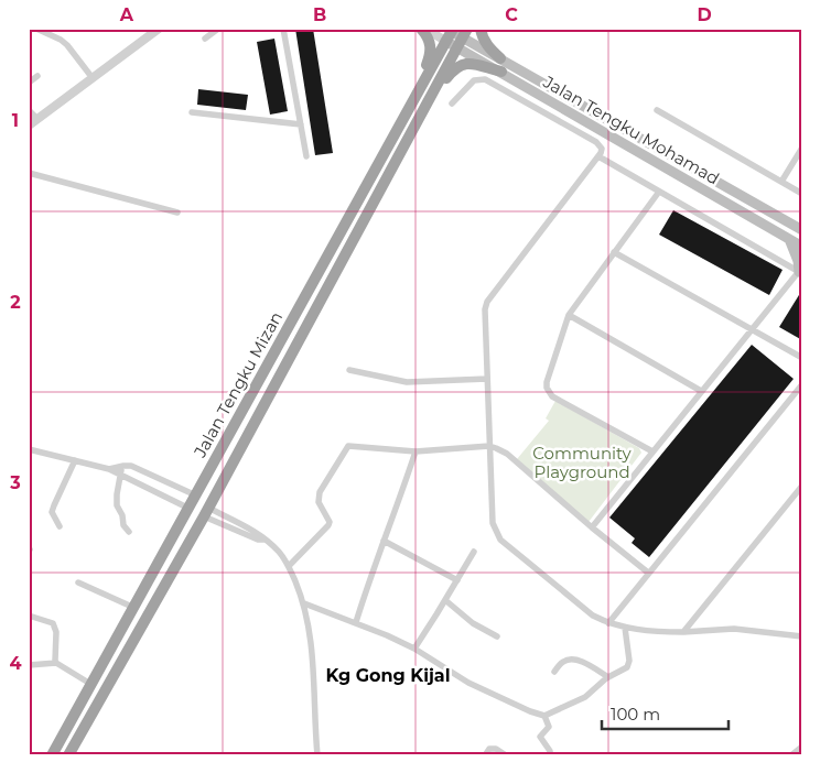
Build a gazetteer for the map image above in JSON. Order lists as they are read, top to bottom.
{
  "streets": {
    "highway": ["Jalan Tengku Mizan"],
    "main road": ["Jalan Tengku Mohamad"]
  },
  "crossings": [
    ["Jalan Tengku Mohamad", "Jalan Tengku Mizan"]
  ],
  "districts": ["Kg Gong Kijal"],
  "parks": ["Community Playground"],
  "scale_bar": "100 m",
  "grid": {
    "columns": [
      "A",
      "B",
      "C",
      "D"
    ],
    "rows": [
      "1",
      "2",
      "3",
      "4"
    ]
  }
}
